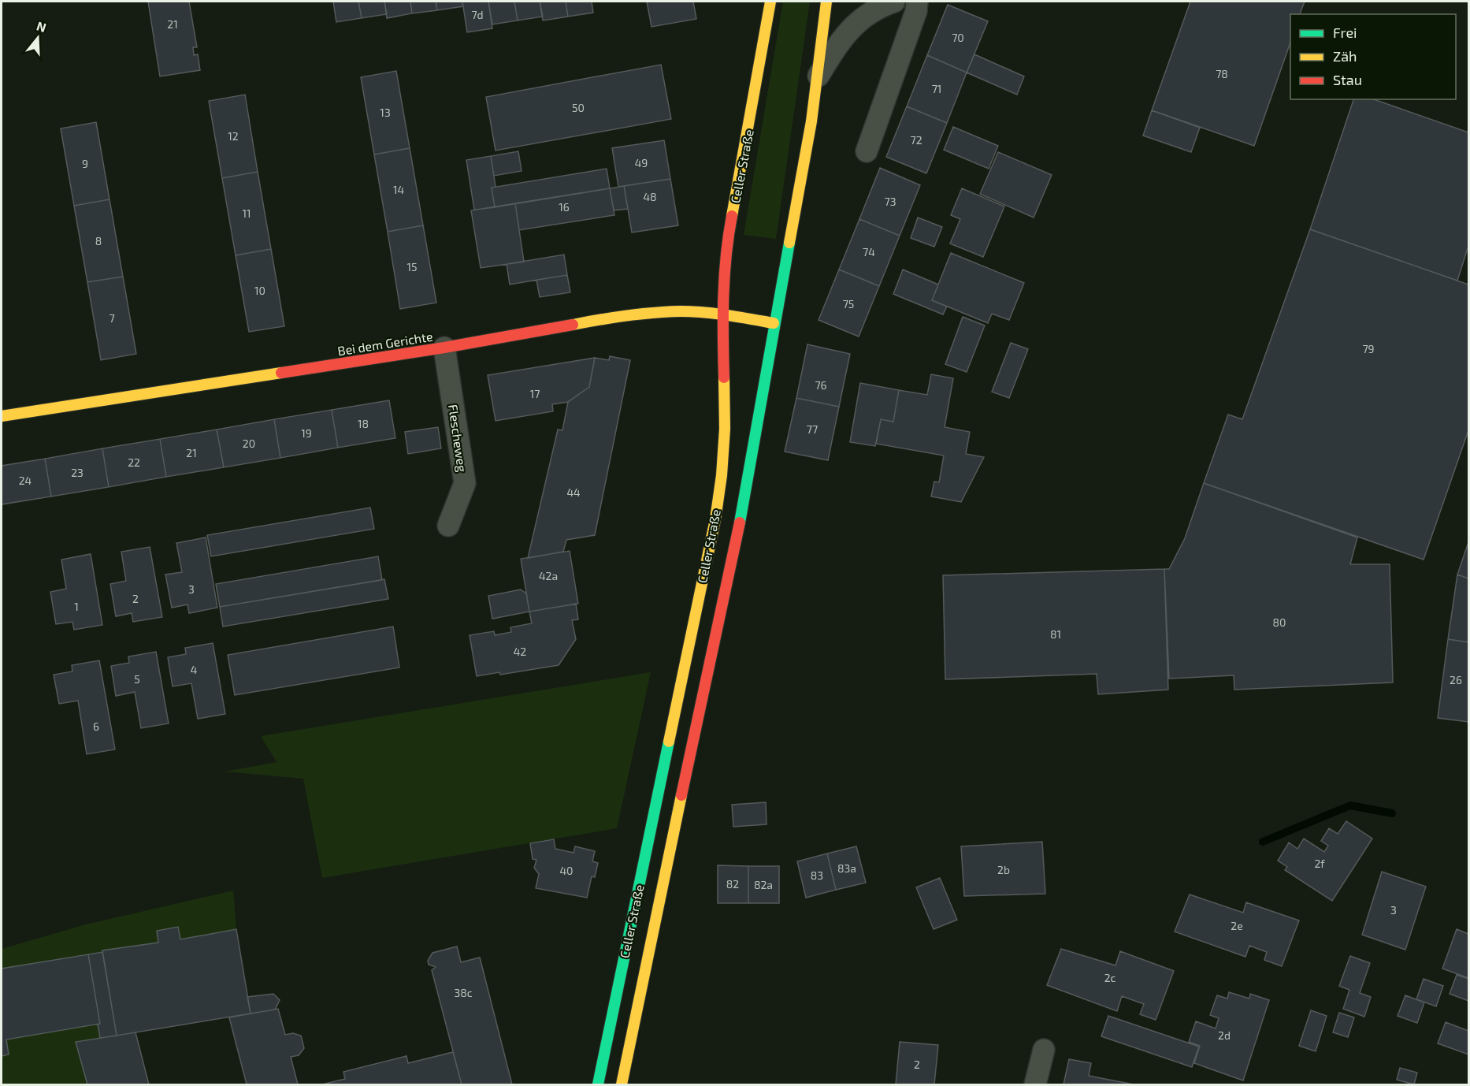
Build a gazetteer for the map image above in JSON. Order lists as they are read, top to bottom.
{
  "streets": {
    "main road": ["Celler Straße", "Bei dem Gerichte"],
    "street": ["Flescheweg"]
  },
  "crossings": [
    ["Celler Straße", "Bei dem Gerichte"],
    ["Bei dem Gerichte", "Flescheweg"]
  ],
  "house_numbers": [
    "7d",
    "21",
    "70",
    "78",
    "71",
    "50",
    "13",
    "12",
    "72",
    "49",
    "9",
    "14",
    "48",
    "73",
    "16",
    "11",
    "8",
    "74",
    "15",
    "10",
    "75",
    "7",
    "79",
    "76",
    "17",
    "18",
    "77",
    "19",
    "20",
    "21",
    "22",
    "23",
    "24",
    "44",
    "42a",
    "3",
    "2",
    "1",
    "80",
    "81",
    "42",
    "4",
    "5",
    "26",
    "6",
    "2f",
    "83a",
    "2b",
    "40",
    "83",
    "82",
    "82a",
    "3",
    "2e",
    "2c",
    "38c",
    "2d",
    "2"
  ],
  "legend": ["Frei", "Zäh", "Stau"],
  "north": "top"
}
